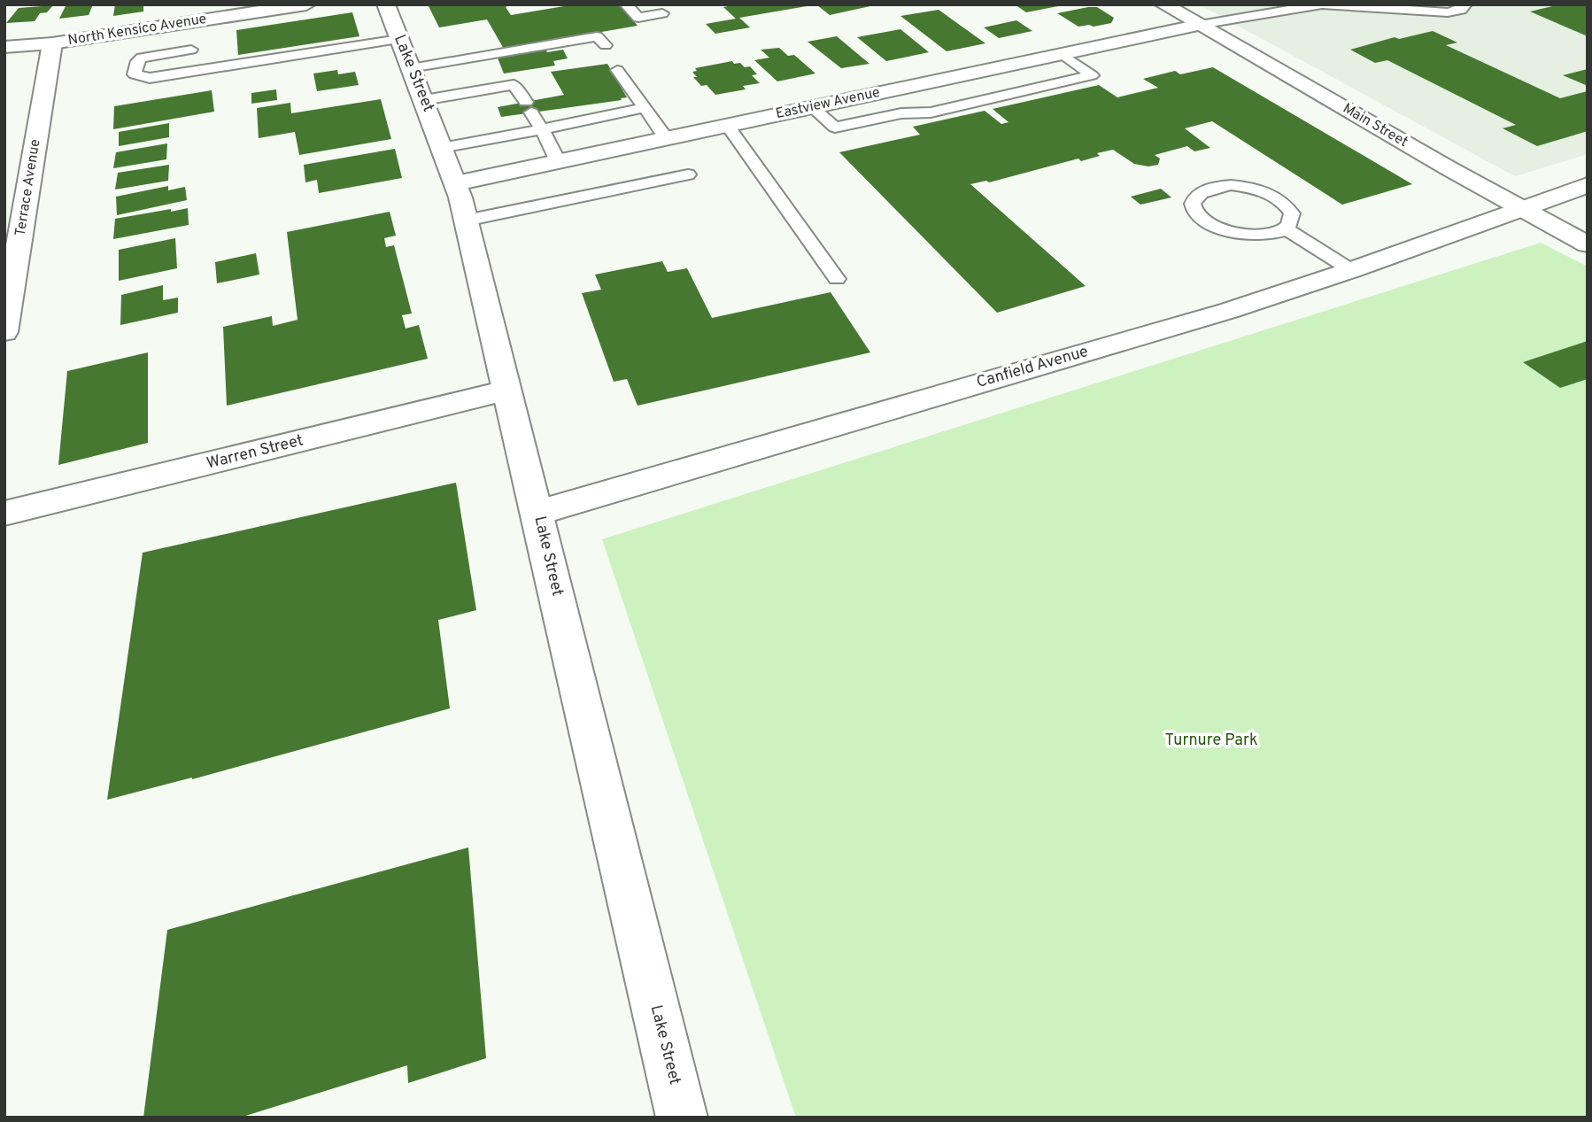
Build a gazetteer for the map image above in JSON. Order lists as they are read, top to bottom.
{
  "streets": {
    "street": [
      "North Kensico Avenue",
      "Lake Street",
      "Eastview Avenue",
      "Main Street",
      "Terrace Avenue",
      "Canfield Avenue",
      "Warren Street"
    ]
  },
  "crossings": [
    ["North Kensico Avenue", "Terrace Avenue"],
    ["Lake Street", "Eastview Avenue"],
    ["Lake Street", "Canfield Avenue"],
    ["Lake Street", "Warren Street"],
    ["Eastview Avenue", "Main Street"],
    ["Main Street", "Canfield Avenue"]
  ],
  "parks": ["Turnure Park"]
}
